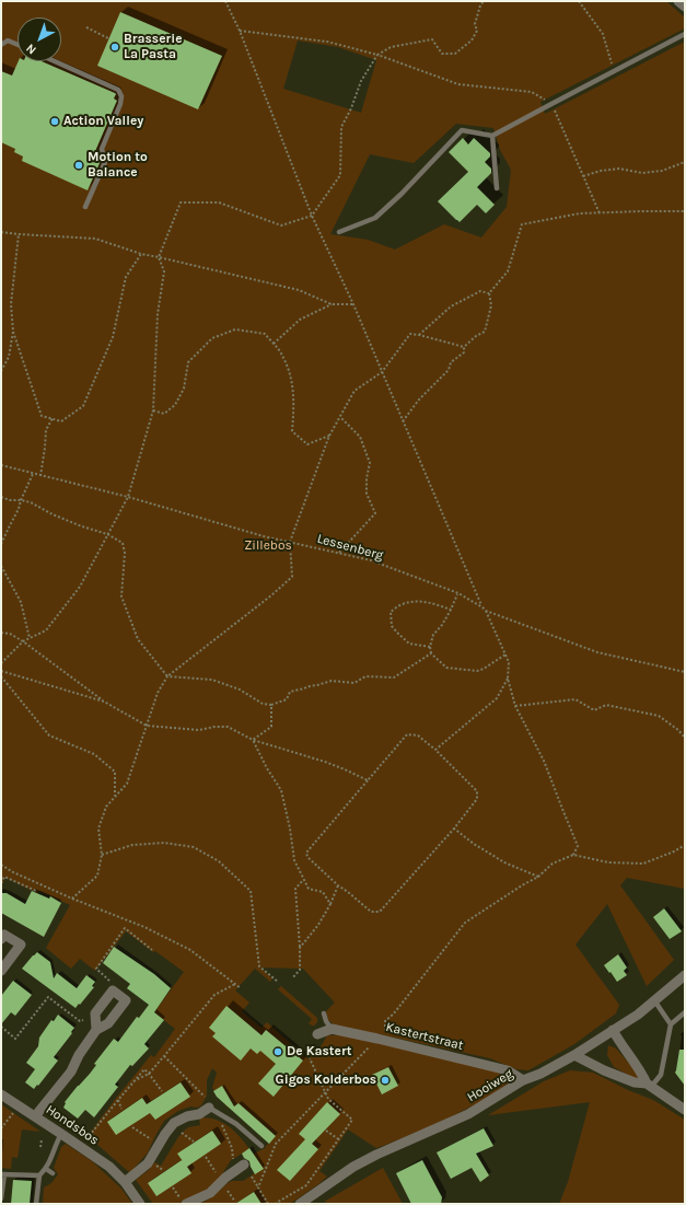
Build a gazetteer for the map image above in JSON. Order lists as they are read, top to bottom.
{
  "streets": {
    "street": ["Kastertstraat", "Hooiweg", "Hondsbos"],
    "path": ["Lessenberg"]
  },
  "crossings": [
    ["Kastertstraat", "Hooiweg"]
  ],
  "parks": ["Zillebos"],
  "places": [
    "Brasserie La Pasta",
    "Action Valley",
    "Motion to Balance",
    "De Kastert",
    "Gigos Kolderbos"
  ],
  "north": "bottom left"
}
